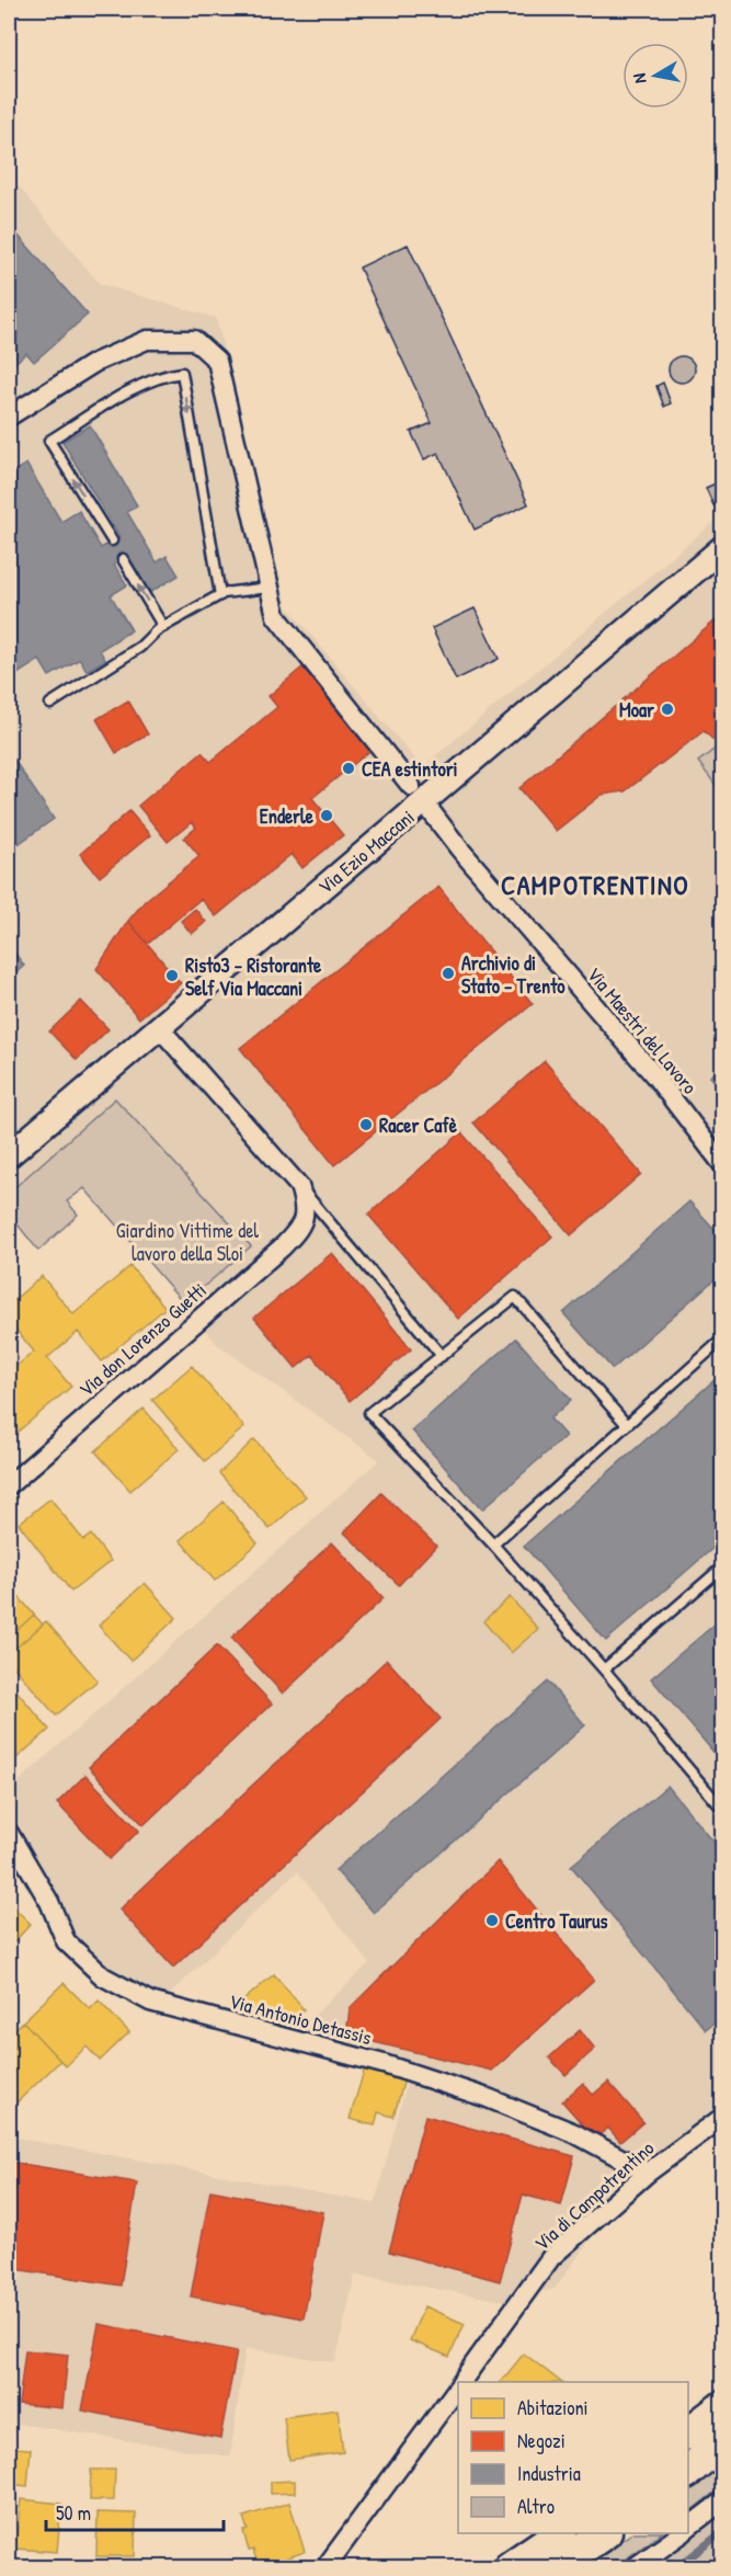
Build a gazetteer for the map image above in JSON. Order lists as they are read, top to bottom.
{
  "streets": {
    "street": [
      "Via Ezio Maccani",
      "Via Maestri del Lavoro",
      "Via don Lorenzo Guetti",
      "Via Antonio Detassis",
      "Via di Campotrentino"
    ]
  },
  "crossings": [
    ["Via Ezio Maccani", "Via Maestri del Lavoro"],
    ["Via Antonio Detassis", "Via di Campotrentino"]
  ],
  "districts": ["CAMPOTRENTINO"],
  "parks": ["Giardino Vittime del lavoro della Sloi"],
  "places": [
    "Moar",
    "CEA estintori",
    "Enderle",
    "Archivio di Stato - Trento",
    "Risto3 - Ristorante Self Via Maccani",
    "Racer Cafè",
    "Centro Taurus"
  ],
  "legend": [
    "Abitazioni",
    "Negozi",
    "Industria",
    "Altro"
  ],
  "scale_bar": "50 m",
  "north": "left"
}
